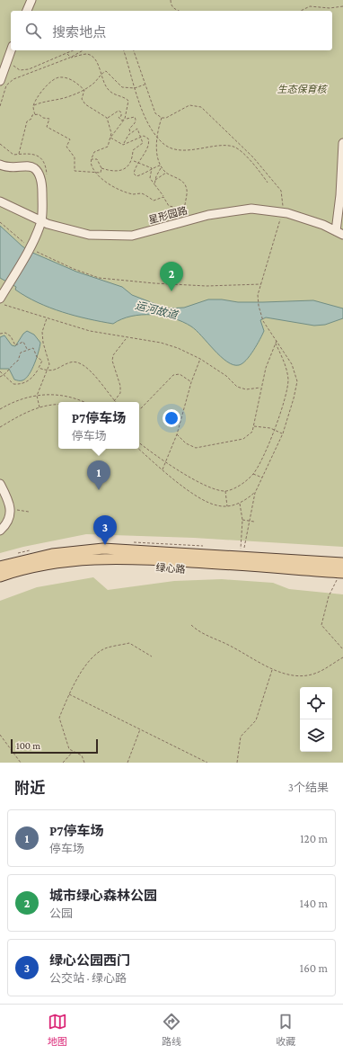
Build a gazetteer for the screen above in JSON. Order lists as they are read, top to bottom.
{
  "streets": {
    "main road": ["绿心路"],
    "street": ["星形园路"]
  },
  "water": ["运河故道"],
  "parks": ["生态保育核"],
  "scale_bar": "100 m",
  "page": {
    "search": "搜索地点",
    "pins": ["2", "1", "3"],
    "popup": ["P7停车场", "停车场"],
    "scale": "100 m",
    "heading": ["附近", "3个结果"],
    "list": [
      {
        "mark": "1",
        "name": "P7停车场",
        "note": "停车场",
        "value": "120 m"
      },
      {
        "mark": "2",
        "name": "城市绿心森林公园",
        "note": "公园",
        "value": "140 m"
      },
      {
        "mark": "3",
        "name": "绿心公园西门",
        "note": "公交站 · 绿心路",
        "value": "160 m"
      }
    ],
    "nav": ["地图", "路线", "收藏"]
  }
}
